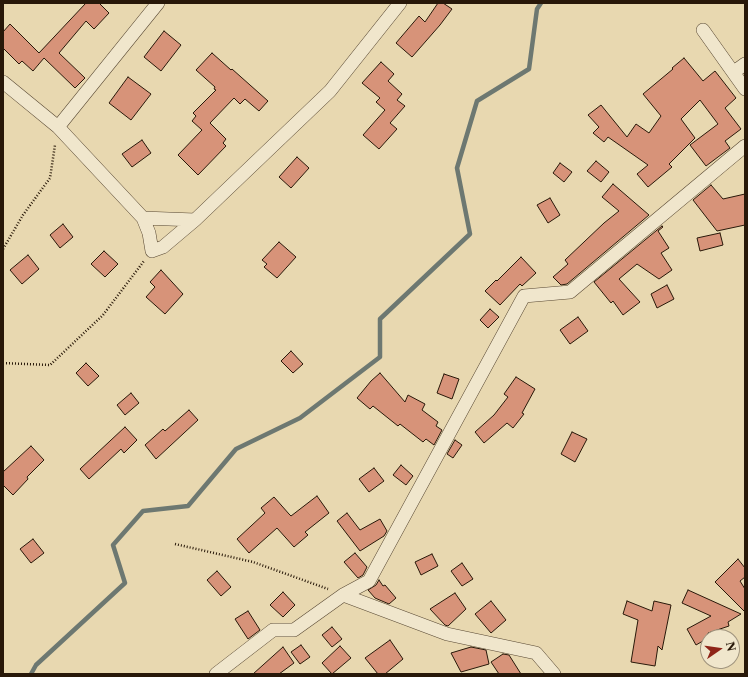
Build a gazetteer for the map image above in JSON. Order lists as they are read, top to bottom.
{
  "north": "right"
}
